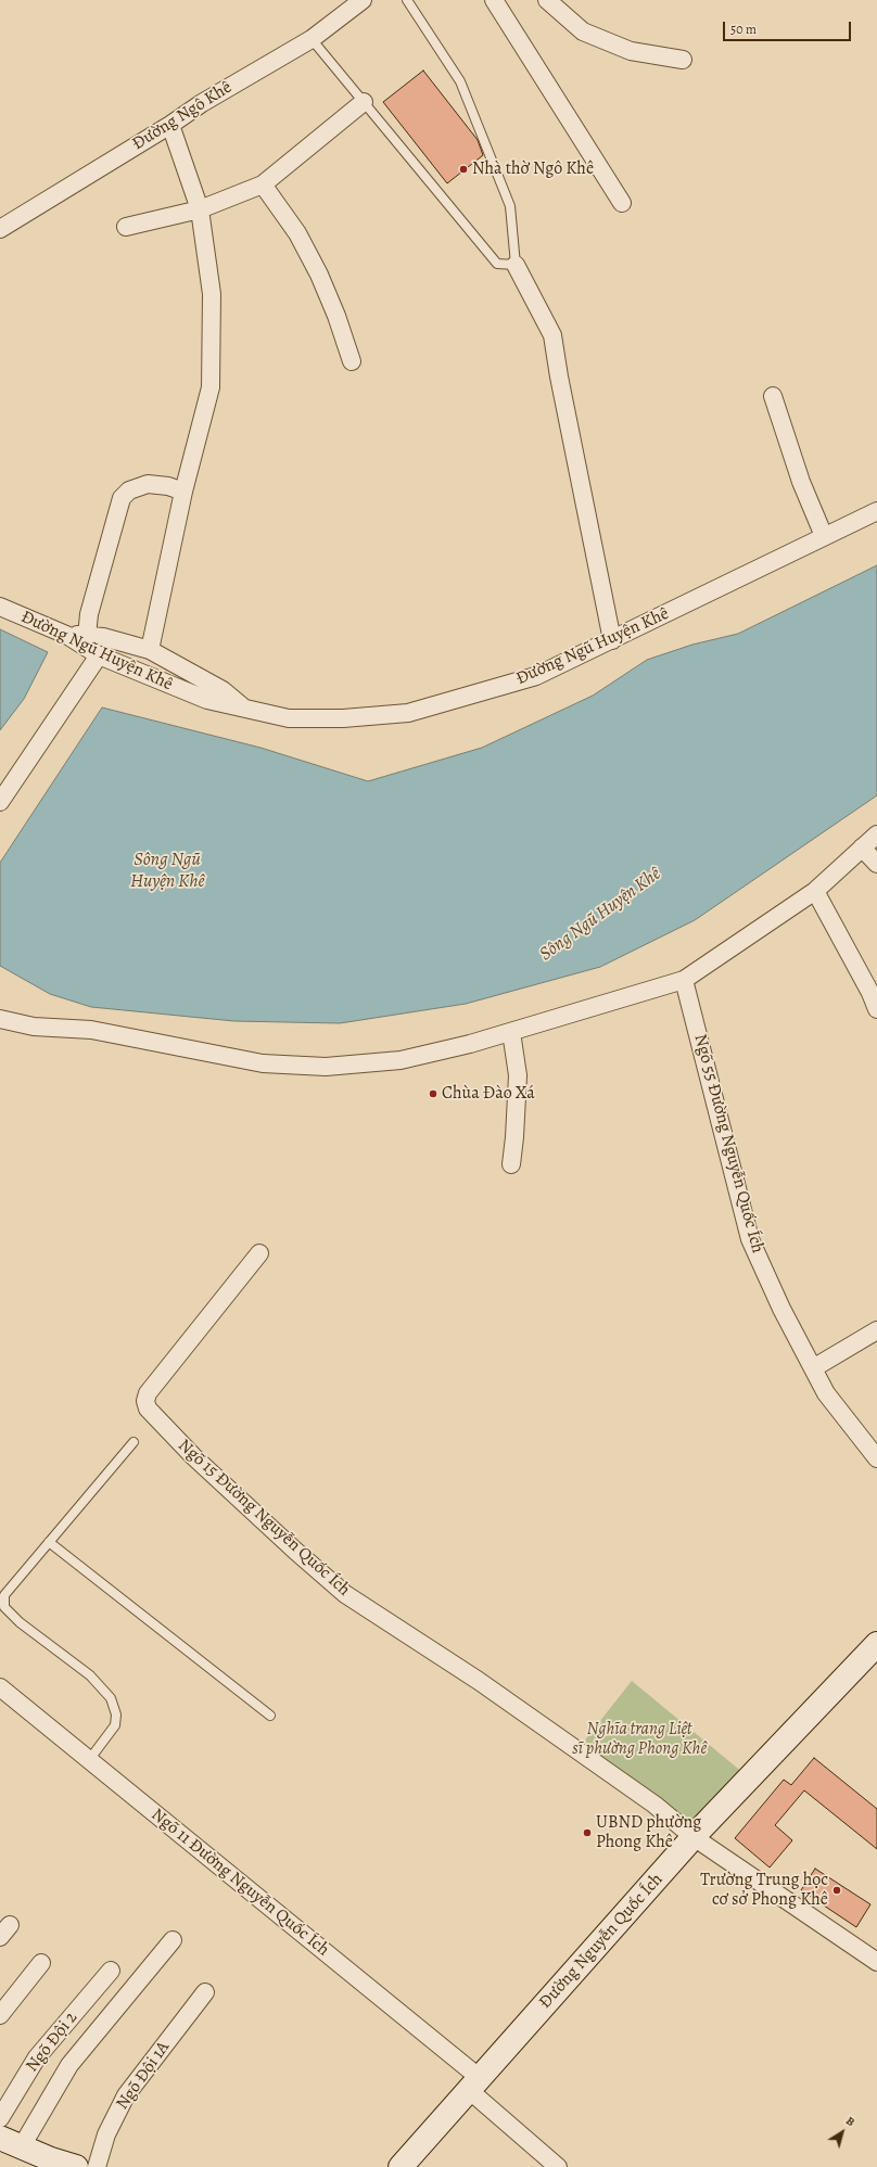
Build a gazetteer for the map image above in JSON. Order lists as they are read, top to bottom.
{
  "streets": {
    "street": [
      "Đường Ngô Khê",
      "Đường Ngũ Huyện Khê",
      "Ngõ 55 Đường Nguyễn Quốc Ích",
      "Ngõ 15 Đường Nguyễn Quốc Ích",
      "Ngõ 11 Đường Nguyễn Quốc Ích",
      "Đường Nguyễn Quốc Ích",
      "Ngõ Đội 2",
      "Ngõ Đội 1A"
    ]
  },
  "crossings": [
    ["Ngõ 15 Đường Nguyễn Quốc Ích", "Đường Nguyễn Quốc Ích"],
    ["Ngõ 11 Đường Nguyễn Quốc Ích", "Đường Nguyễn Quốc Ích"]
  ],
  "water": ["Sông Ngũ Huyện Khê"],
  "parks": ["Nghĩa trang Liệt sĩ phường Phong Khê"],
  "places": [
    "Nhà thờ Ngô Khê",
    "Chùa Đào Xá",
    "UBND phường Phong Khê",
    "Trường Trung học cơ sở Phong Khê"
  ],
  "scale_bar": "50 m",
  "north": "top right"
}
